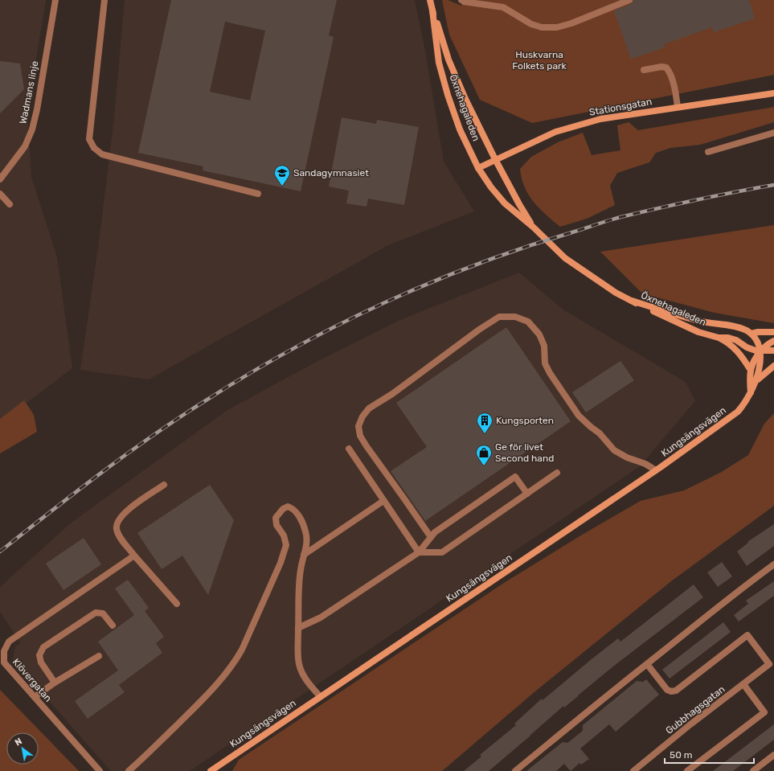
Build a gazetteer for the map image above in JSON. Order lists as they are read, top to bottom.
{
  "streets": {
    "street": [
      "Wadmans linje",
      "Stationsgatan",
      "Öxnehagaleden",
      "Kungsängsvägen",
      "Klövergatan",
      "Gubbhagsgatan"
    ]
  },
  "crossings": [
    ["Stationsgatan", "Öxnehagaleden"],
    ["Öxnehagaleden", "Kungsängsvägen"]
  ],
  "parks": ["Huskvarna Folkets park"],
  "places": {
    "school or university": ["Sandagymnasiet"],
    "building": ["Kungsporten"],
    "shop": ["Ge för livet Second hand"]
  },
  "scale_bar": "50 m",
  "north": "top left"
}
